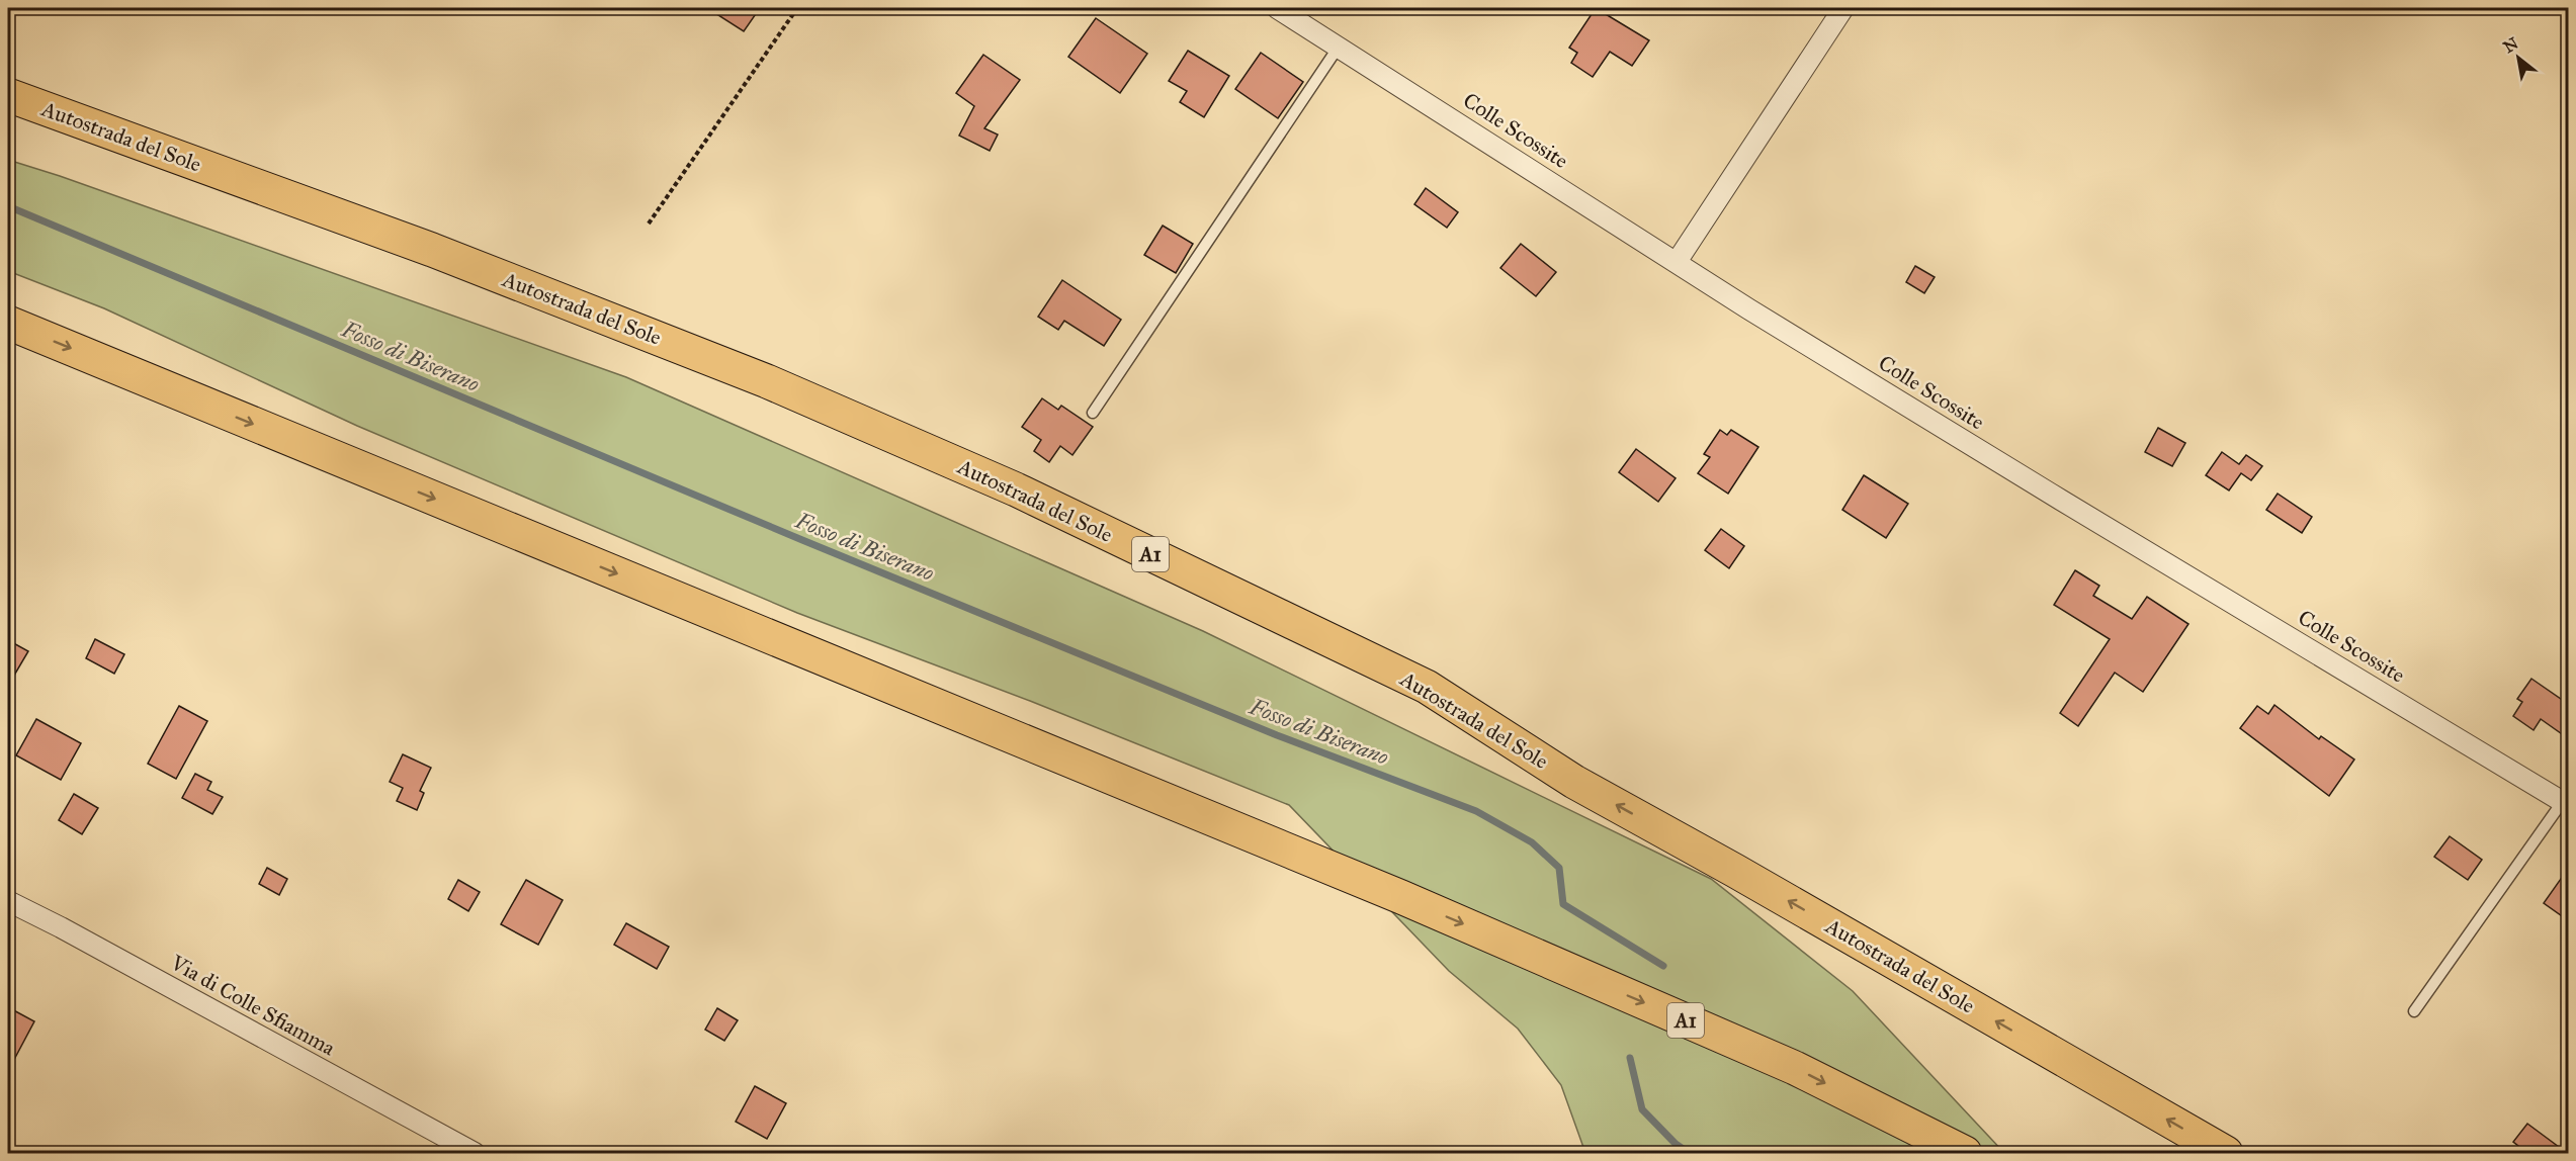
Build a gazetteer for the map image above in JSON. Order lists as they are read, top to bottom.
{
  "streets": {
    "highway": ["Autostrada del Sole", "A1"],
    "street": ["Colle Scossite", "Via di Colle Sfiamma"]
  },
  "water": ["Fosso di Biserano"],
  "north": "top left"
}
